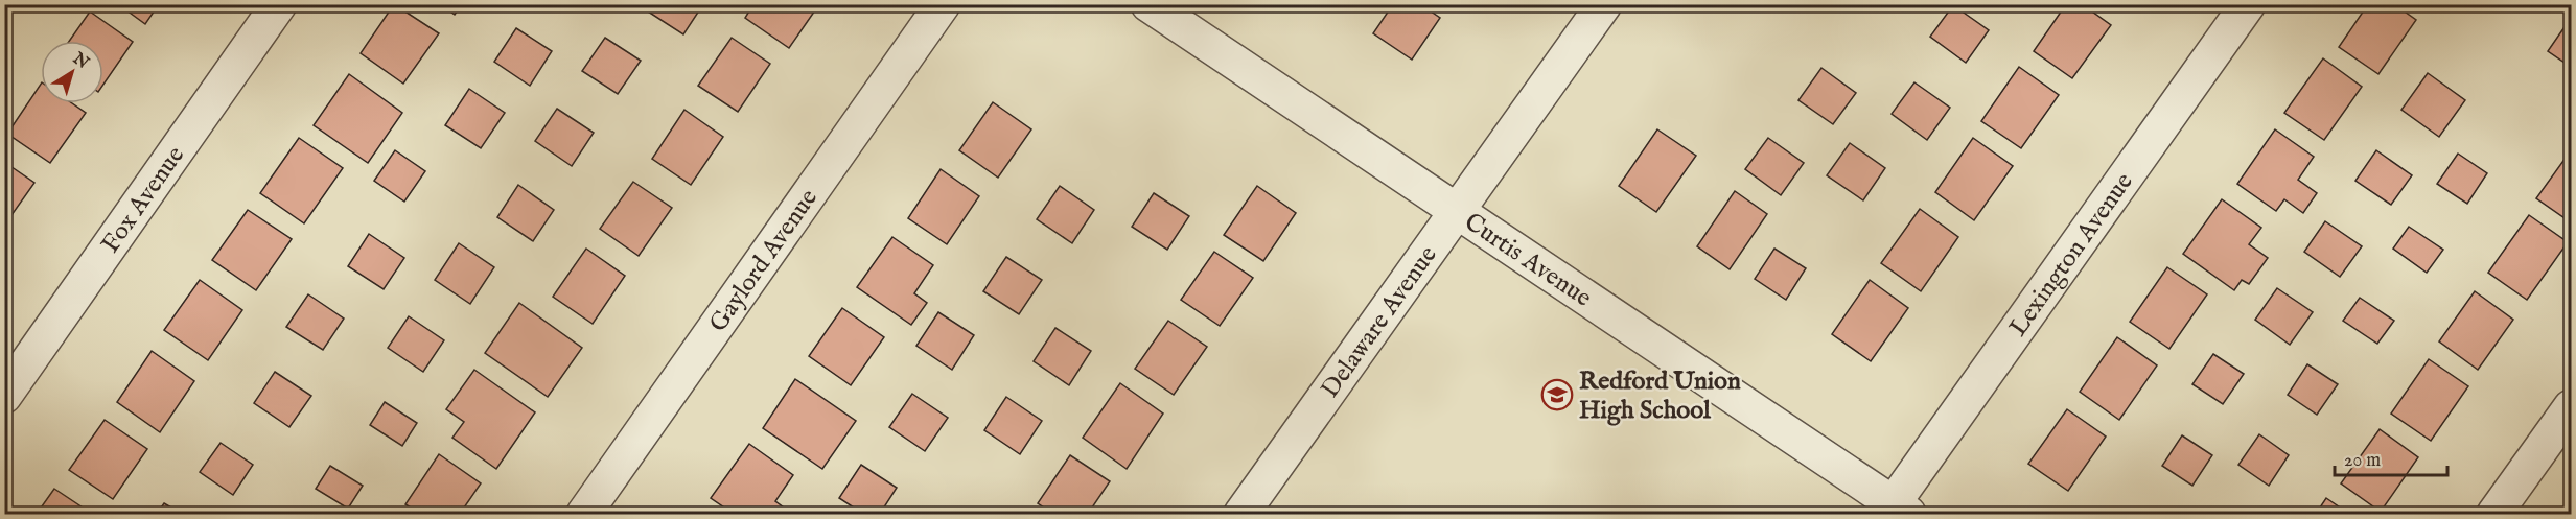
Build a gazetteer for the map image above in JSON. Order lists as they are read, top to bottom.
{
  "streets": {
    "street": [
      "Fox Avenue",
      "Lexington Avenue",
      "Gaylord Avenue",
      "Curtis Avenue",
      "Delaware Avenue"
    ]
  },
  "crossings": [
    ["Lexington Avenue", "Curtis Avenue"],
    ["Curtis Avenue", "Delaware Avenue"]
  ],
  "places": {
    "school or university": ["Redford Union High School"]
  },
  "scale_bar": "20 m",
  "north": "top right"
}
